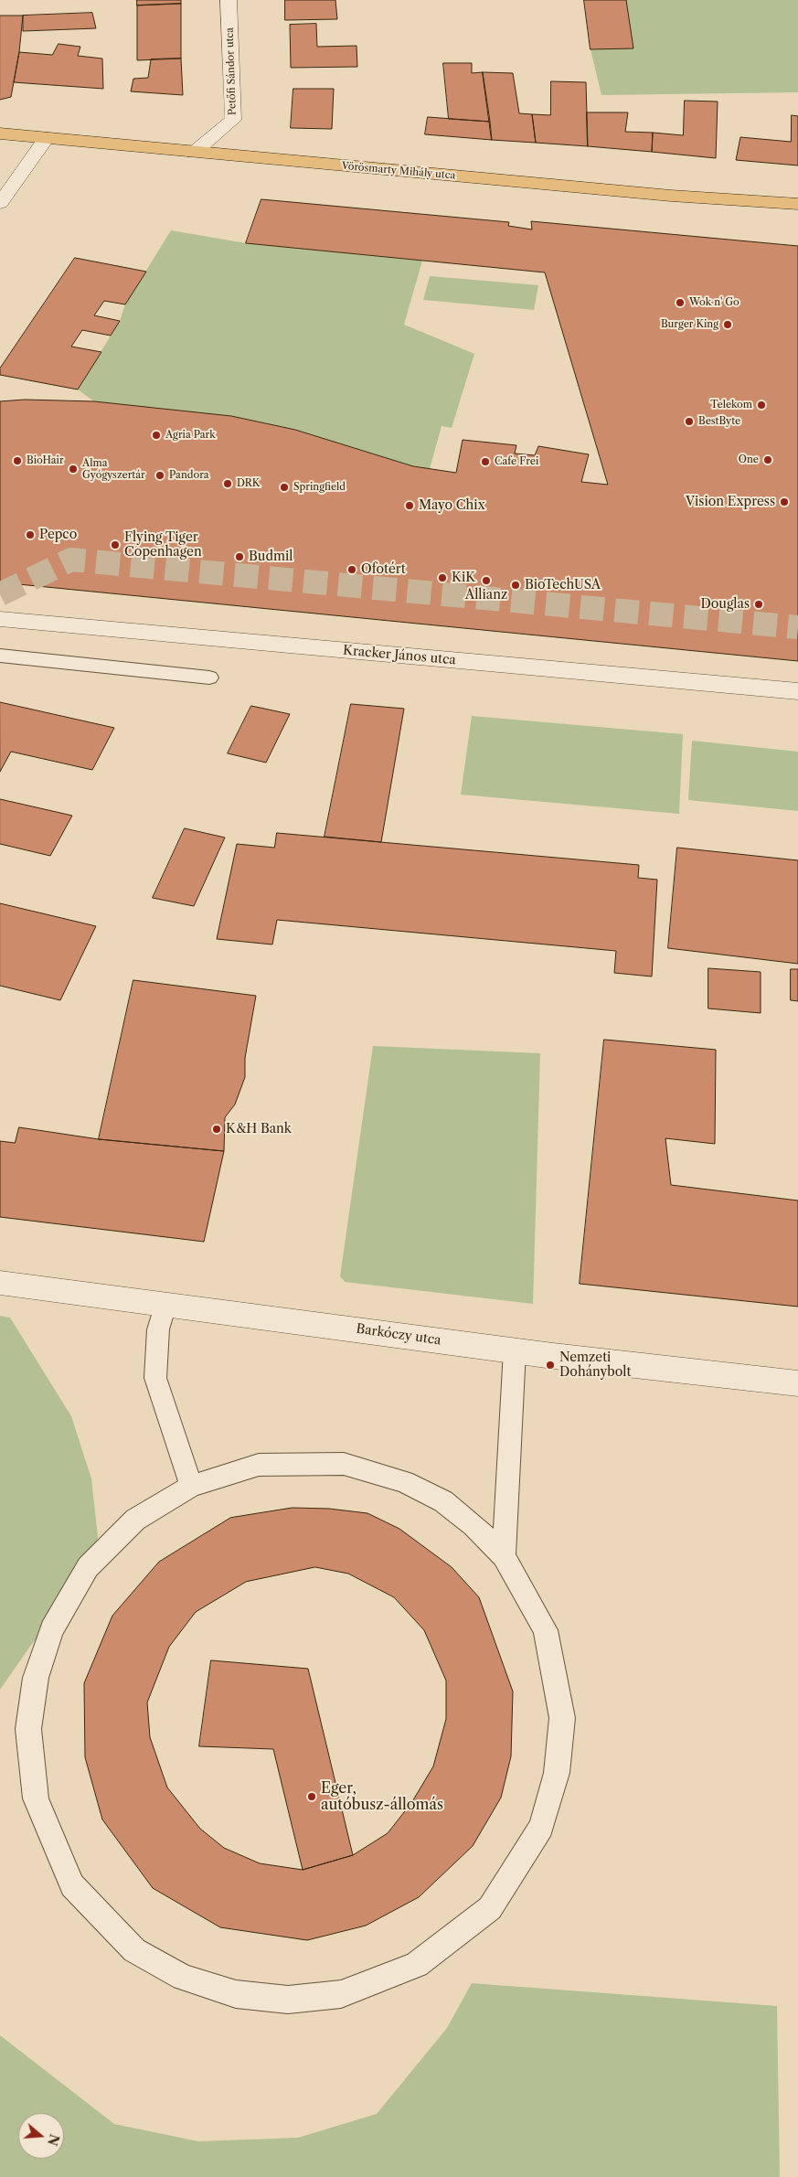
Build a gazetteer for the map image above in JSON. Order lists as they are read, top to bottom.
{
  "streets": {
    "main road": ["Vörösmarty Mihály utca"],
    "street": ["Petőfi Sándor utca", "Kracker János utca", "Barkóczy utca"]
  },
  "crossings": [
    ["Petőfi Sándor utca", "Vörösmarty Mihály utca"]
  ],
  "places": [
    "Wok n' Go",
    "Burger King",
    "Telekom",
    "BestByte",
    "Agria Park",
    "One",
    "BioHair",
    "Cafe Frei",
    "Alma Gyógyszertár",
    "Pandora",
    "DRK",
    "Springfield",
    "Vision Express",
    "Mayo Chix",
    "Pepco",
    "Flying Tiger Copenhagen",
    "Budmil",
    "Ofotért",
    "KiK",
    "Allianz",
    "BioTechUSA",
    "Douglas",
    "K&H Bank",
    "Nemzeti Dohánybolt",
    "Eger, autóbusz-állomás"
  ],
  "north": "right"
}
